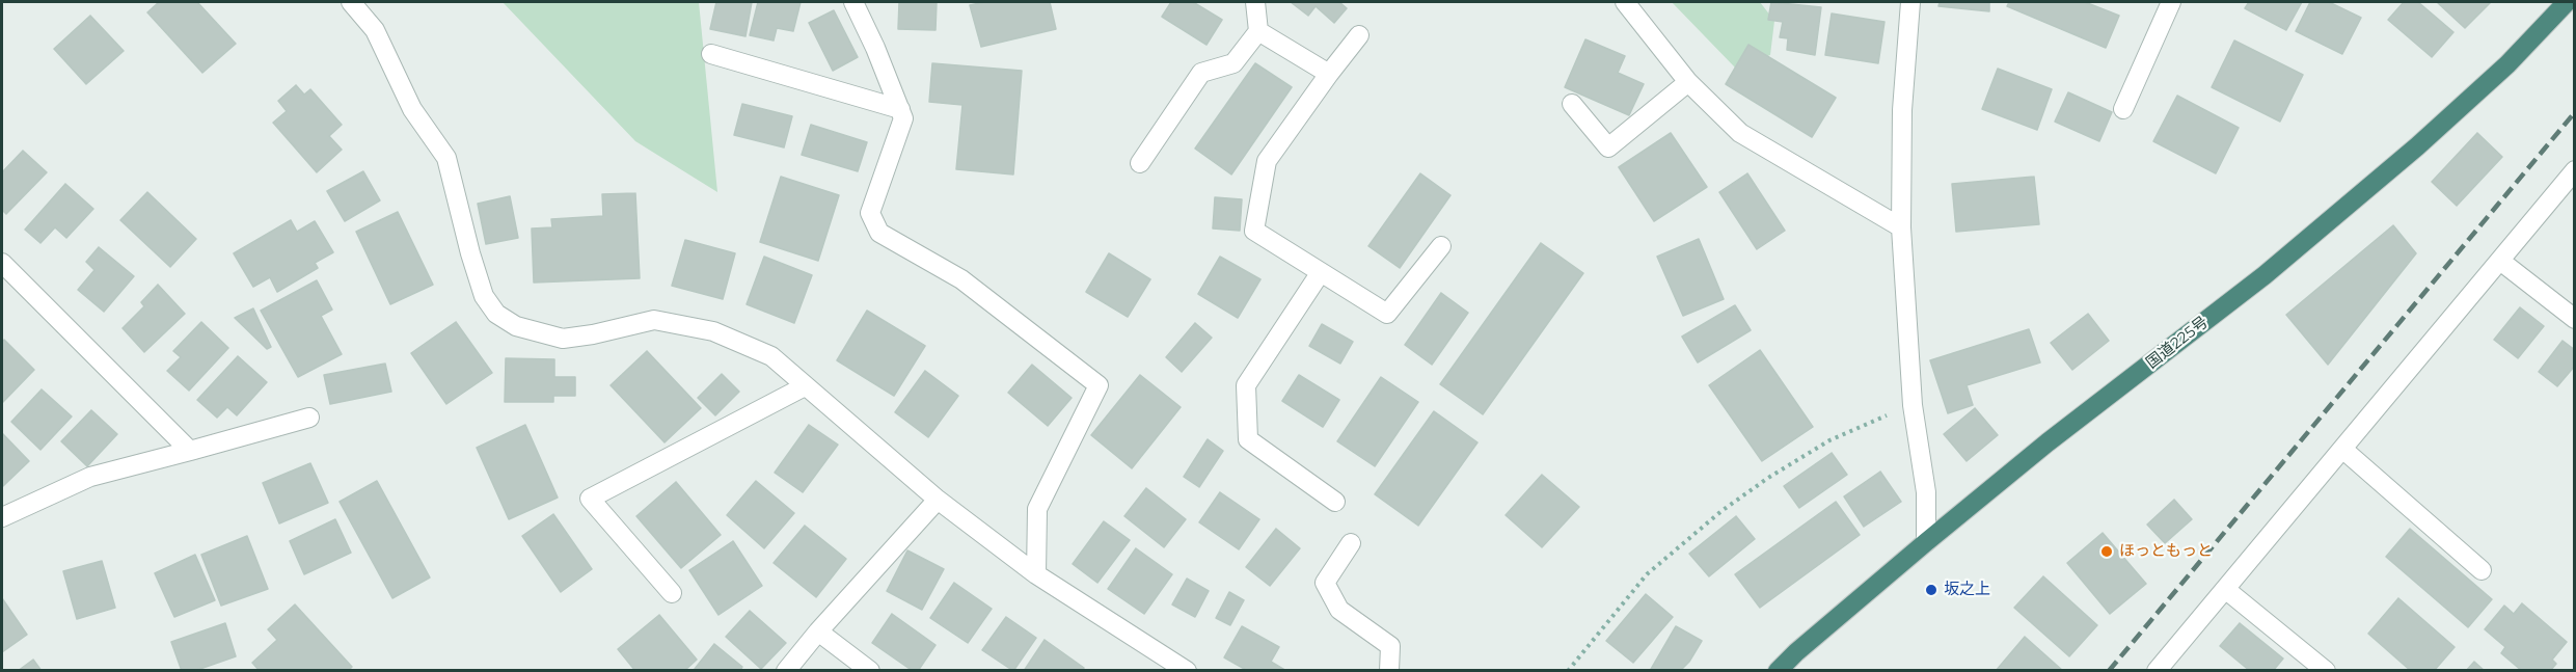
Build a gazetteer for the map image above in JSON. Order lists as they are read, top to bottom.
{
  "streets": {
    "highway": ["国道225号"]
  },
  "places": ["ほっともっと", "坂之上"]
}
